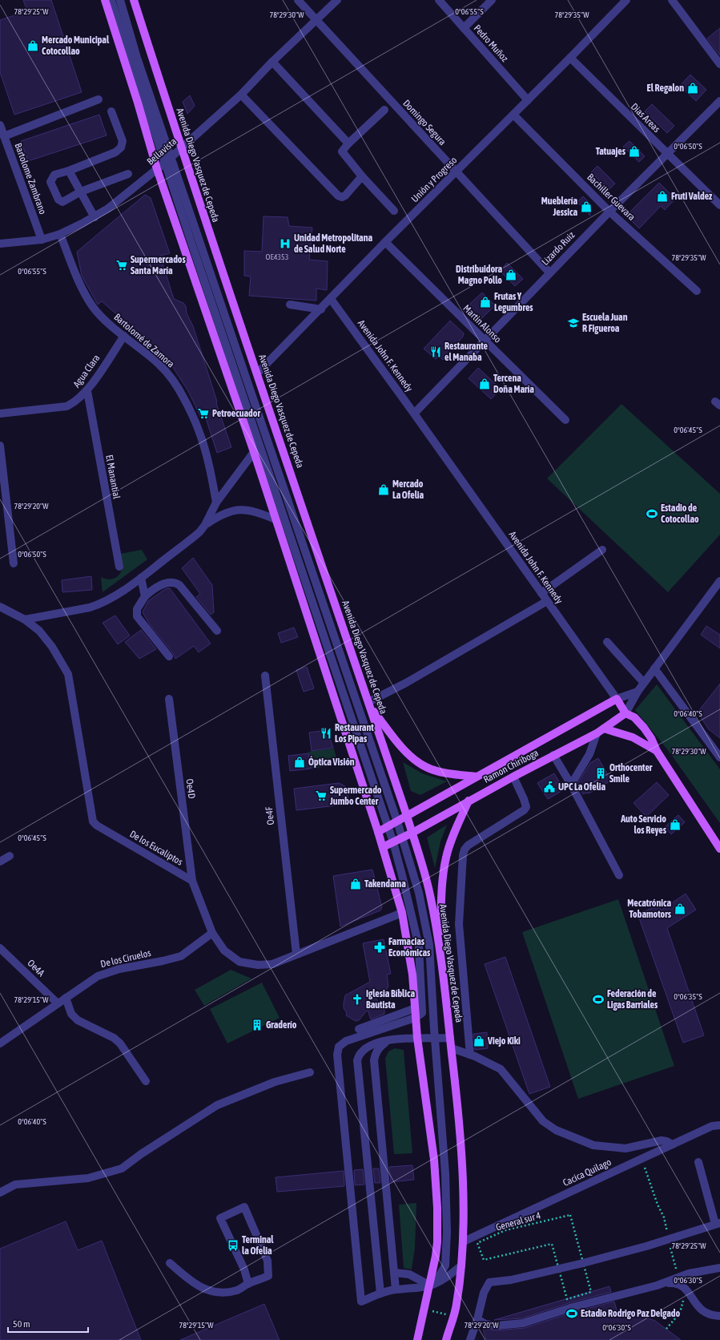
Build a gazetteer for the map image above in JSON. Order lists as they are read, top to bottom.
{
  "streets": {
    "main road": ["Avenida Diego Vasquez de Cepeda", "Avenida John F. Kennedy", "Ramon Chiriboga"],
    "street": [
      "Pedro Muñoz",
      "Dias Areas",
      "Domingo Segura",
      "Bellavista",
      "Bartolome Zambrano",
      "Unión y Progreso",
      "Bachiller Guevara",
      "Lizardo Ruiz",
      "Martin Alonso",
      "Bartolomé de Zamora",
      "Agua Clara",
      "El Manantial",
      "Oe4D",
      "Oe4F",
      "De los Eucaliptos",
      "De los Ciruelos",
      "Oe4A",
      "Cacica Quilago"
    ],
    "path": ["General sur 4"]
  },
  "crossings": [
    ["Pedro Muñoz", "Unión y Progreso"],
    ["Dias Areas", "Unión y Progreso"],
    ["Dias Areas", "Lizardo Ruiz"],
    ["Domingo Segura", "Bellavista"],
    ["Domingo Segura", "Unión y Progreso"],
    ["Domingo Segura", "Lizardo Ruiz"],
    ["Bellavista", "Avenida Diego Vasquez de Cepeda"],
    ["Bellavista", "Bartolome Zambrano"],
    ["Bellavista", "Bartolomé de Zamora"],
    ["Avenida Diego Vasquez de Cepeda", "Unión y Progreso"],
    ["Avenida Diego Vasquez de Cepeda", "Ramon Chiriboga"],
    ["Avenida Diego Vasquez de Cepeda", "Cacica Quilago"],
    ["Unión y Progreso", "Bachiller Guevara"],
    ["Unión y Progreso", "Martin Alonso"],
    ["Unión y Progreso", "Avenida John F. Kennedy"],
    ["Bachiller Guevara", "Lizardo Ruiz"],
    ["Lizardo Ruiz", "Martin Alonso"],
    ["Lizardo Ruiz", "Avenida John F. Kennedy"],
    ["Bartolomé de Zamora", "Agua Clara"],
    ["Avenida John F. Kennedy", "Ramon Chiriboga"],
    ["Agua Clara", "El Manantial"],
    ["Oe4D", "De los Eucaliptos"],
    ["De los Ciruelos", "Oe4A"]
  ],
  "places": {
    "shop": [
      "Mercado Municipal Cotocollao",
      "El Regalon",
      "Tatuajes",
      "Fruti Valdez",
      "Mueblería Jessica",
      "Distribuidora Magno Pollo",
      "Frutas Y Legumbres",
      "Tercena Doña María",
      "Mercado La Ofelia",
      "Óptica Visión",
      "Auto Servicio los Reyes",
      "Takendama",
      "Mecatrónica Tobamotors",
      "Viejo Kiki"
    ],
    "hospital": ["Unidad Metropolitana de Salud Norte"],
    "supermarket": ["Supermercados Santa María", "Petroecuador", "Supermercado Jumbo Center"],
    "school or university": ["Escuela Juan R Figueroa"],
    "restaurant": ["Restaurante el Manaba", "Restaurant Los Pipas"],
    "sports": ["Estadio de Cotocollao", "Federación de Ligas Barriales", "Estadio Rodrigo Paz Delgado"],
    "building": ["Orthocenter Smile", "Graderío"],
    "public building": ["UPC La Ofelia"],
    "pharmacy": ["Farmacias Económicas"],
    "church": ["Iglesia Bíblica Bautista"],
    "bus stop": ["Terminal la Ofelia"]
  },
  "house_numbers": ["OE4353"],
  "scale_bar": "50 m",
  "coordinates": [
    "78°29'25\"W",
    "0°06'55\"S",
    "78°29'30\"W",
    "78°29'35\"W",
    "0°06'50\"S",
    "0°06'45\"S",
    "78°29'20\"W",
    "0°06'40\"S",
    "0°06'35\"S",
    "78°29'15\"W",
    "0°06'30\"S"
  ]
}
